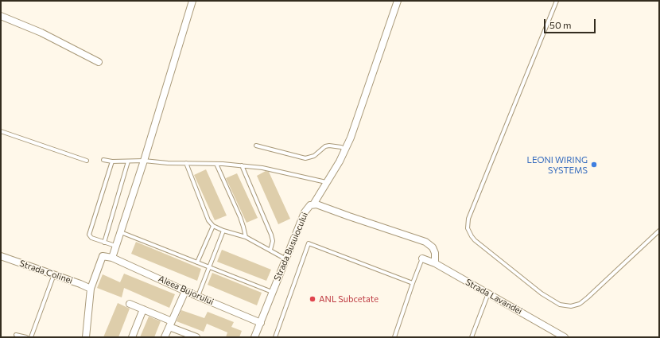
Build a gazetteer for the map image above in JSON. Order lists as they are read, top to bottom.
{
  "streets": {
    "street": [
      "Strada Busuiocului",
      "Strada Colinei",
      "Aleea Bujorului",
      "Strada Lavandei"
    ]
  },
  "crossings": [
    ["Strada Busuiocului", "Aleea Bujorului"],
    ["Strada Busuiocului", "Strada Lavandei"]
  ],
  "places": ["LEONI WIRING SYSTEMS", "ANL Subcetate"],
  "scale_bar": "50 m"
}
